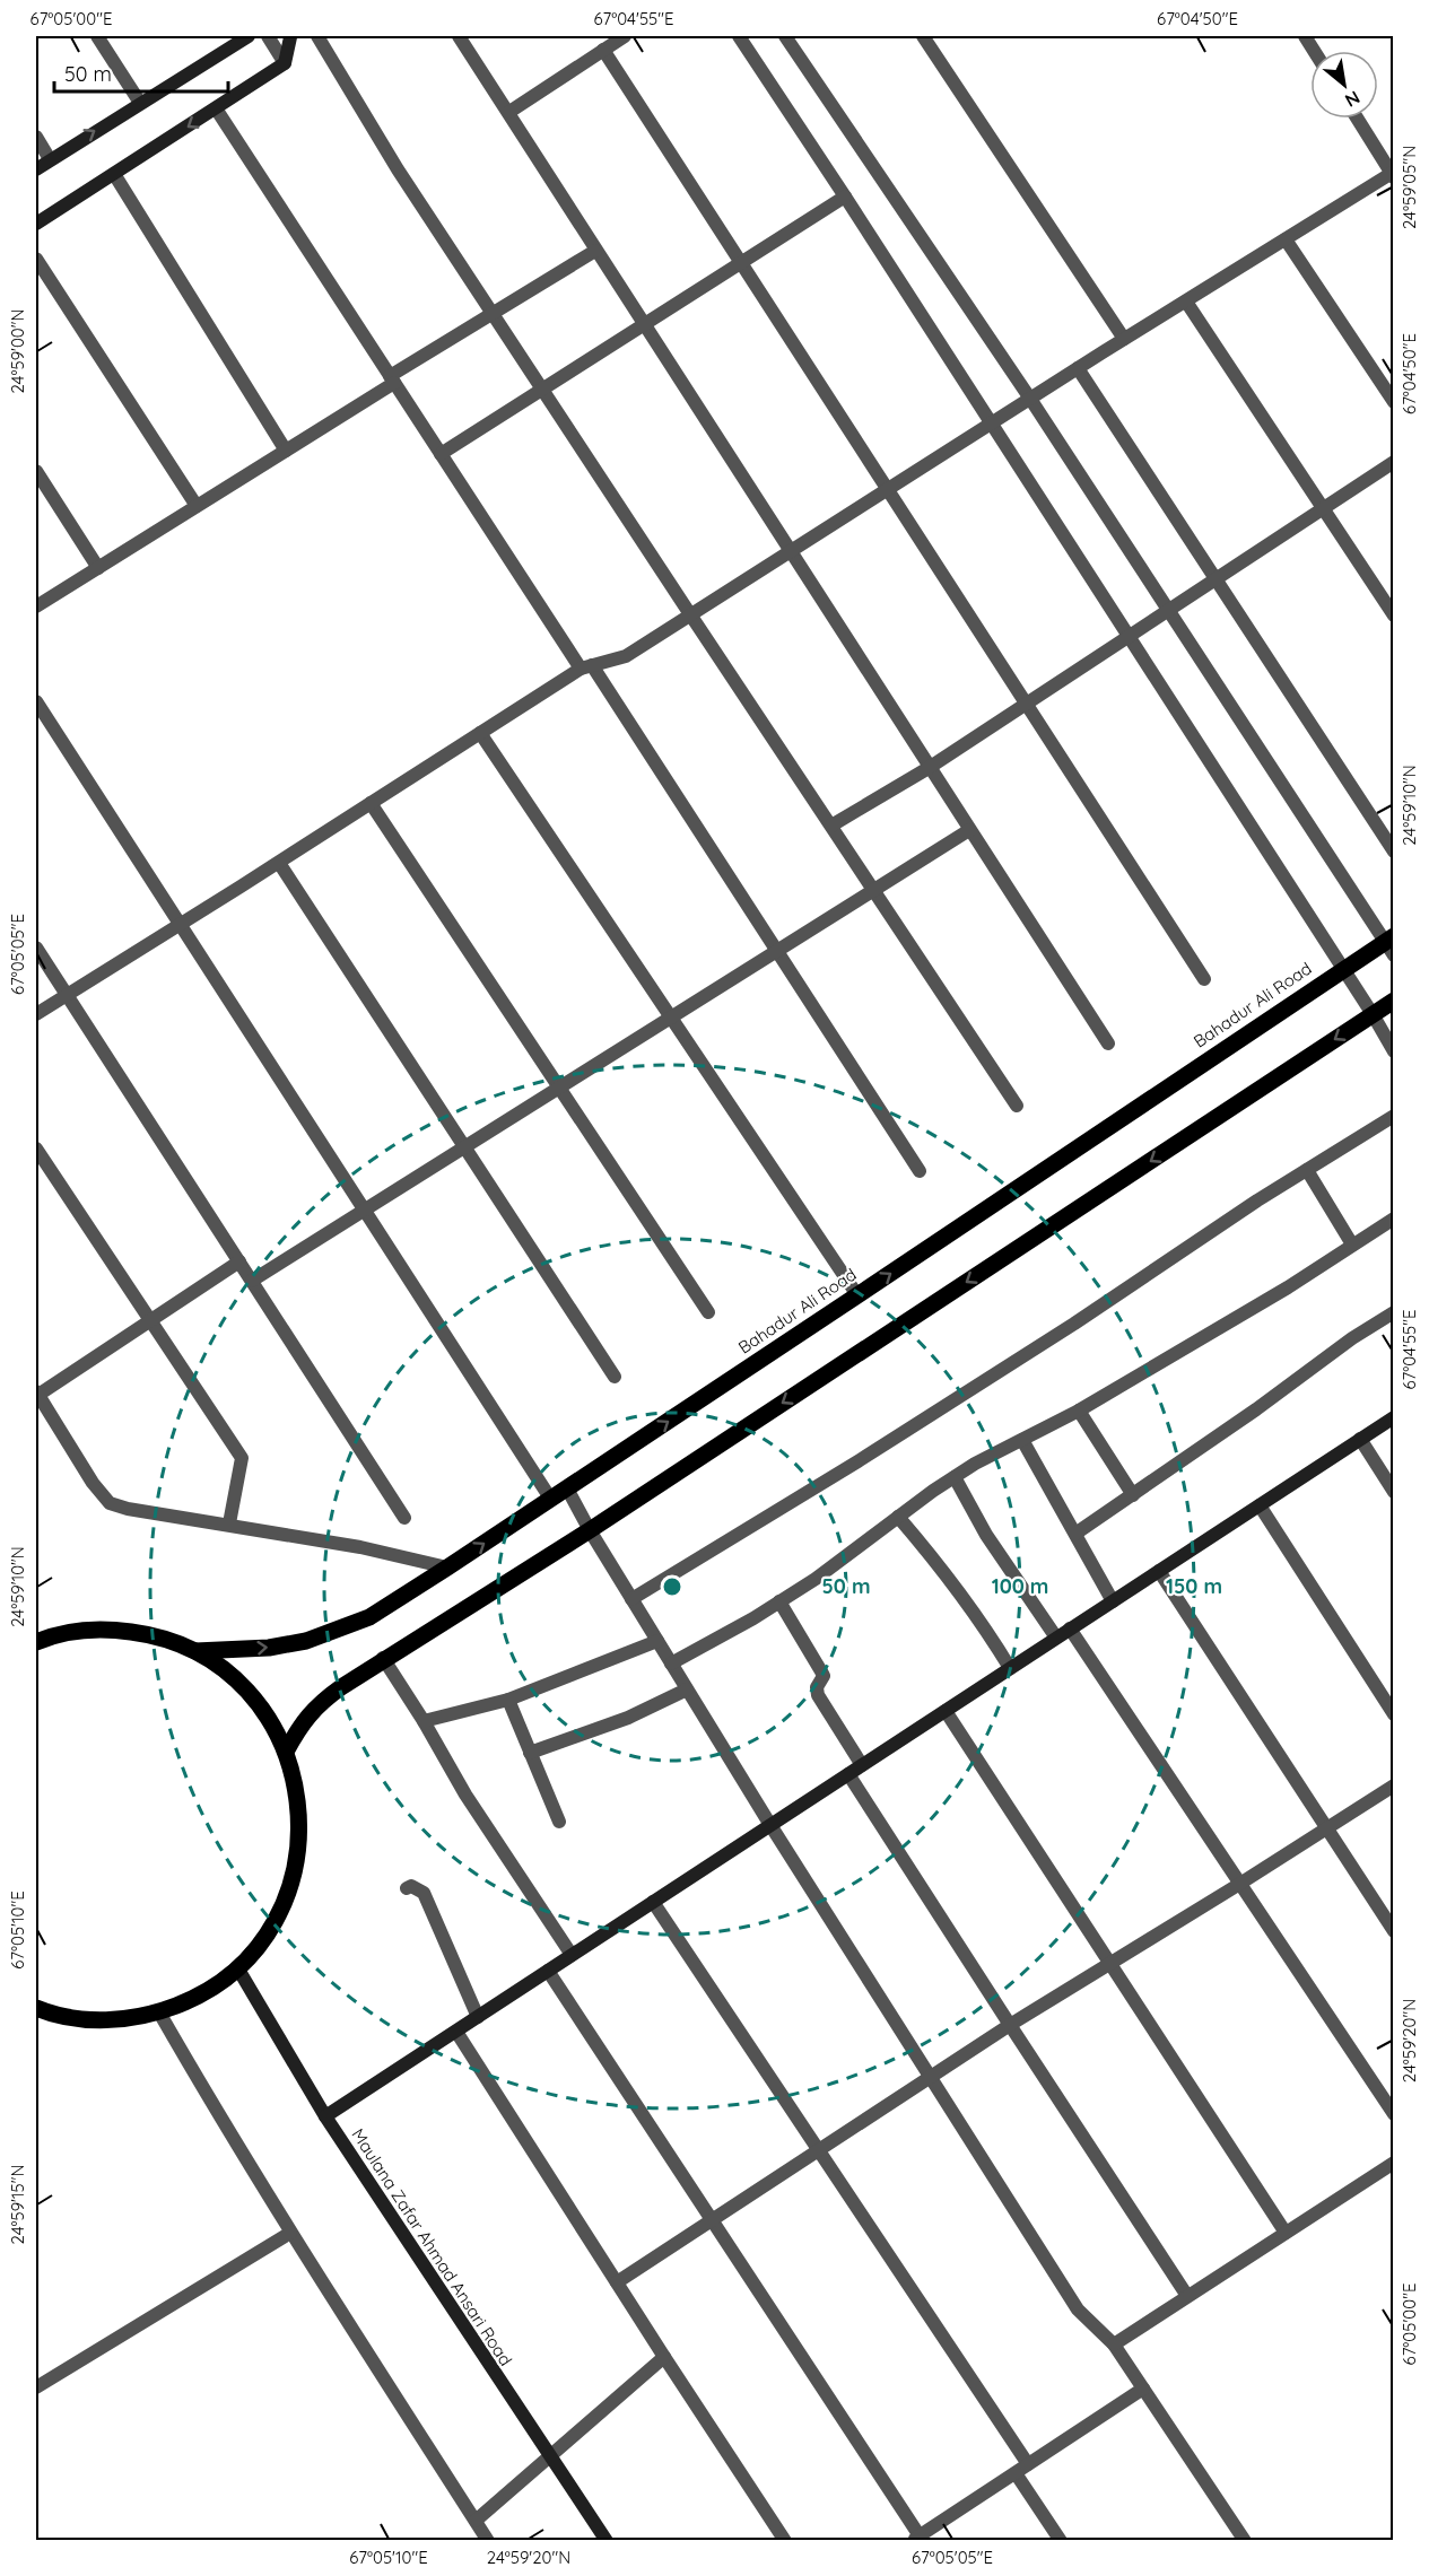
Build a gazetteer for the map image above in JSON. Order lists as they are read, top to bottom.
{
  "streets": {
    "main road": ["Bahadur Ali Road"],
    "street": ["Maulana Zafar Ahmad Ansari Road"]
  },
  "scale_bar": "50 m",
  "north": "bottom right",
  "coordinates": [
    "67°05'00\"E",
    "67°04'55\"E",
    "67°04'50\"E",
    "24°59'05\"N",
    "24°59'00\"N",
    "24°59'10\"N",
    "67°05'05\"E",
    "67°05'10\"E",
    "24°59'20\"N",
    "24°59'15\"N"
  ],
  "rings": ["50 m", "100 m", "150 m"]
}
